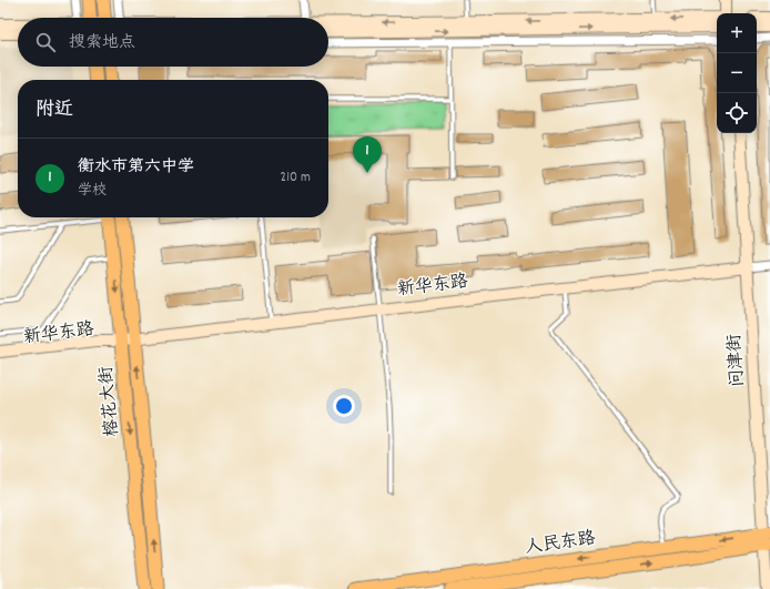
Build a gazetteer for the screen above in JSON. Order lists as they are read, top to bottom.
{
  "streets": {
    "main road": ["榕花大街", "人民东路"],
    "street": ["新华东路", "问津街"]
  },
  "crossings": [
    ["新华东路", "问津街"],
    ["新华东路", "榕花大街"],
    ["问津街", "人民东路"]
  ],
  "page": {
    "map_buttons": ["+", "−"],
    "search": "搜索地点",
    "heading": "附近",
    "pins": "1",
    "list": [
      {
        "mark": "1",
        "name": "衡水市第六中学",
        "note": "学校",
        "value": "210 m"
      }
    ]
  }
}
